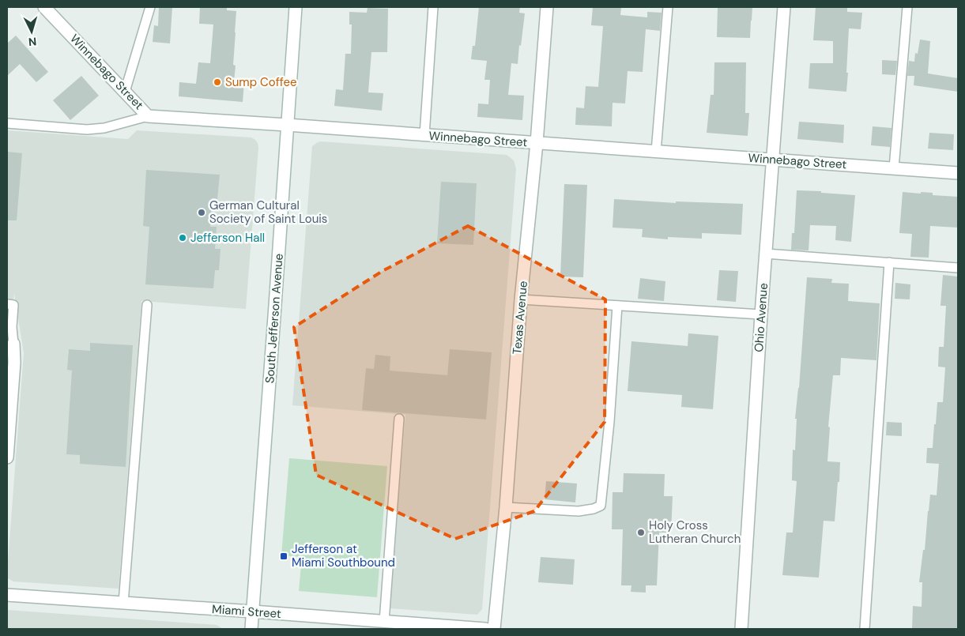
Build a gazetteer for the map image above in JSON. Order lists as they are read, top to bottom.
{
  "streets": {
    "street": [
      "Winnebago Street",
      "Texas Avenue",
      "Ohio Avenue",
      "South Jefferson Avenue",
      "Miami Street"
    ]
  },
  "crossings": [
    ["Winnebago Street", "Texas Avenue"],
    ["Winnebago Street", "Ohio Avenue"],
    ["Winnebago Street", "South Jefferson Avenue"],
    ["South Jefferson Avenue", "Miami Street"]
  ],
  "places": {
    "other": [
      "Sump Coffee",
      "German Cultural Society of Saint Louis",
      "Jefferson Hall",
      "Holy Cross Lutheran Church"
    ],
    "transit": ["Jefferson at Miami Southbound"]
  },
  "north": "bottom"
}
